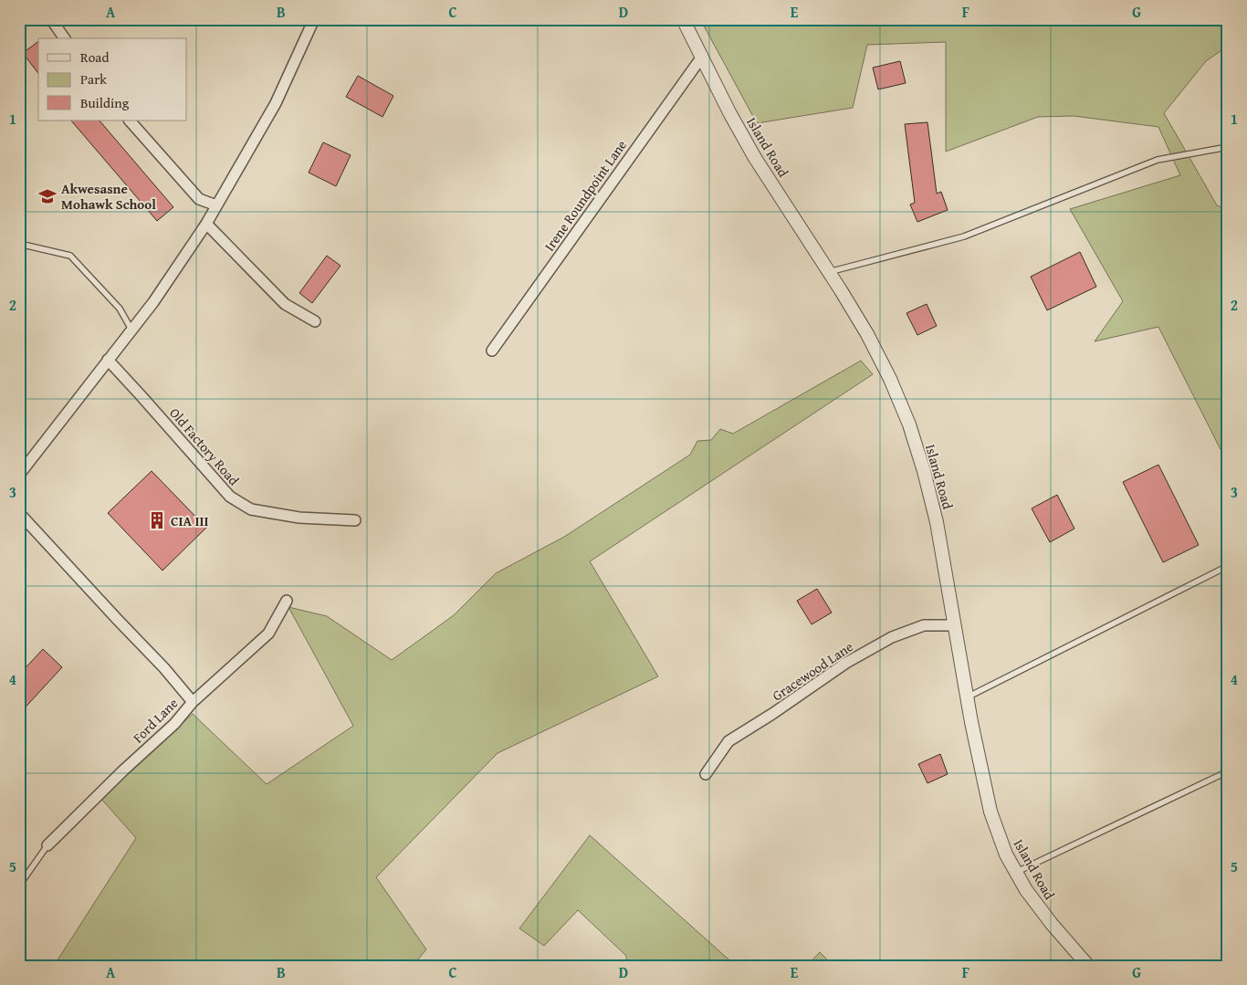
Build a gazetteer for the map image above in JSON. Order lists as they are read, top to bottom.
{
  "streets": {
    "street": [
      "Island Road",
      "Irene Roundpoint Lane",
      "Old Factory Road",
      "Gracewood Lane",
      "Ford Lane"
    ]
  },
  "crossings": [
    ["Island Road", "Irene Roundpoint Lane"],
    ["Island Road", "Gracewood Lane"]
  ],
  "places": {
    "school or university": ["Akwesasne Mohawk School"],
    "building": ["CIA III"]
  },
  "legend": ["Road", "Park", "Building"],
  "grid": {
    "columns": [
      "A",
      "B",
      "C",
      "D",
      "E",
      "F",
      "G"
    ],
    "rows": [
      "1",
      "2",
      "3",
      "4",
      "5"
    ]
  }
}
